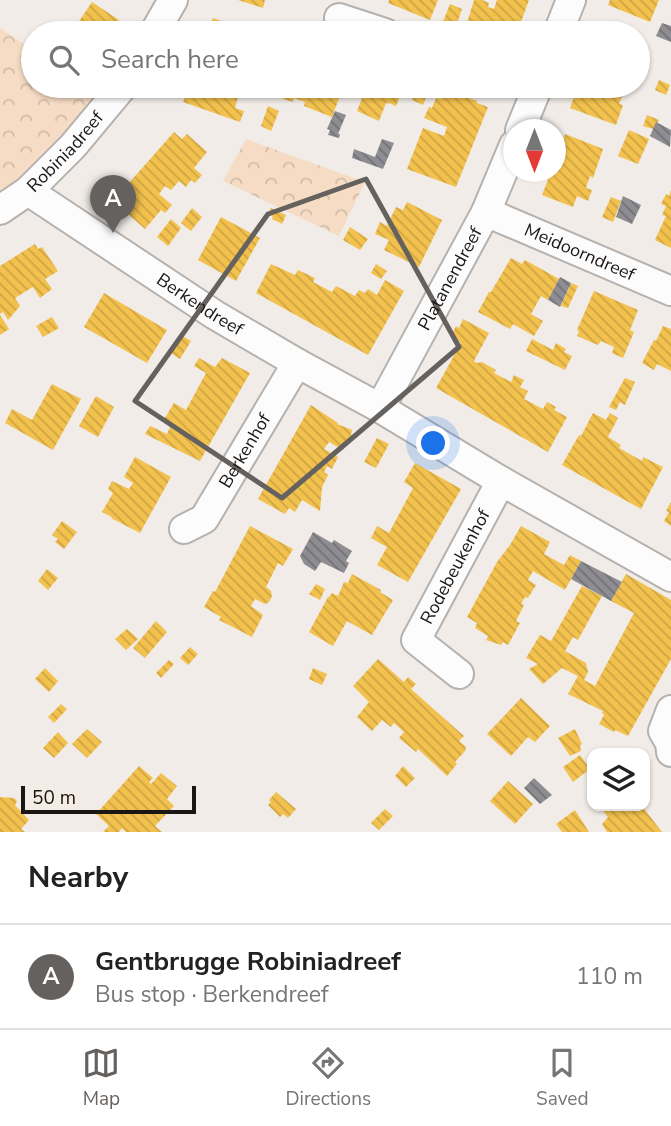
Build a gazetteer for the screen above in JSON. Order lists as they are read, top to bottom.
{
  "streets": {
    "street": [
      "Robiniadreef",
      "Meidoorndreef",
      "Platanendreef",
      "Berkendreef",
      "Berkenhof",
      "Rodebeukenhof"
    ]
  },
  "crossings": [
    ["Robiniadreef", "Berkendreef"],
    ["Meidoorndreef", "Platanendreef"],
    ["Platanendreef", "Berkendreef"],
    ["Berkendreef", "Berkenhof"]
  ],
  "scale_bar": "50 m",
  "north": "bottom",
  "page": {
    "search": "Search here",
    "pins": "A",
    "scale": "50 m",
    "heading": "Nearby",
    "list": [
      {
        "mark": "A",
        "name": "Gentbrugge Robiniadreef",
        "note": "Bus stop · Berkendreef",
        "value": "110 m"
      }
    ],
    "nav": ["Map", "Directions", "Saved"]
  }
}
